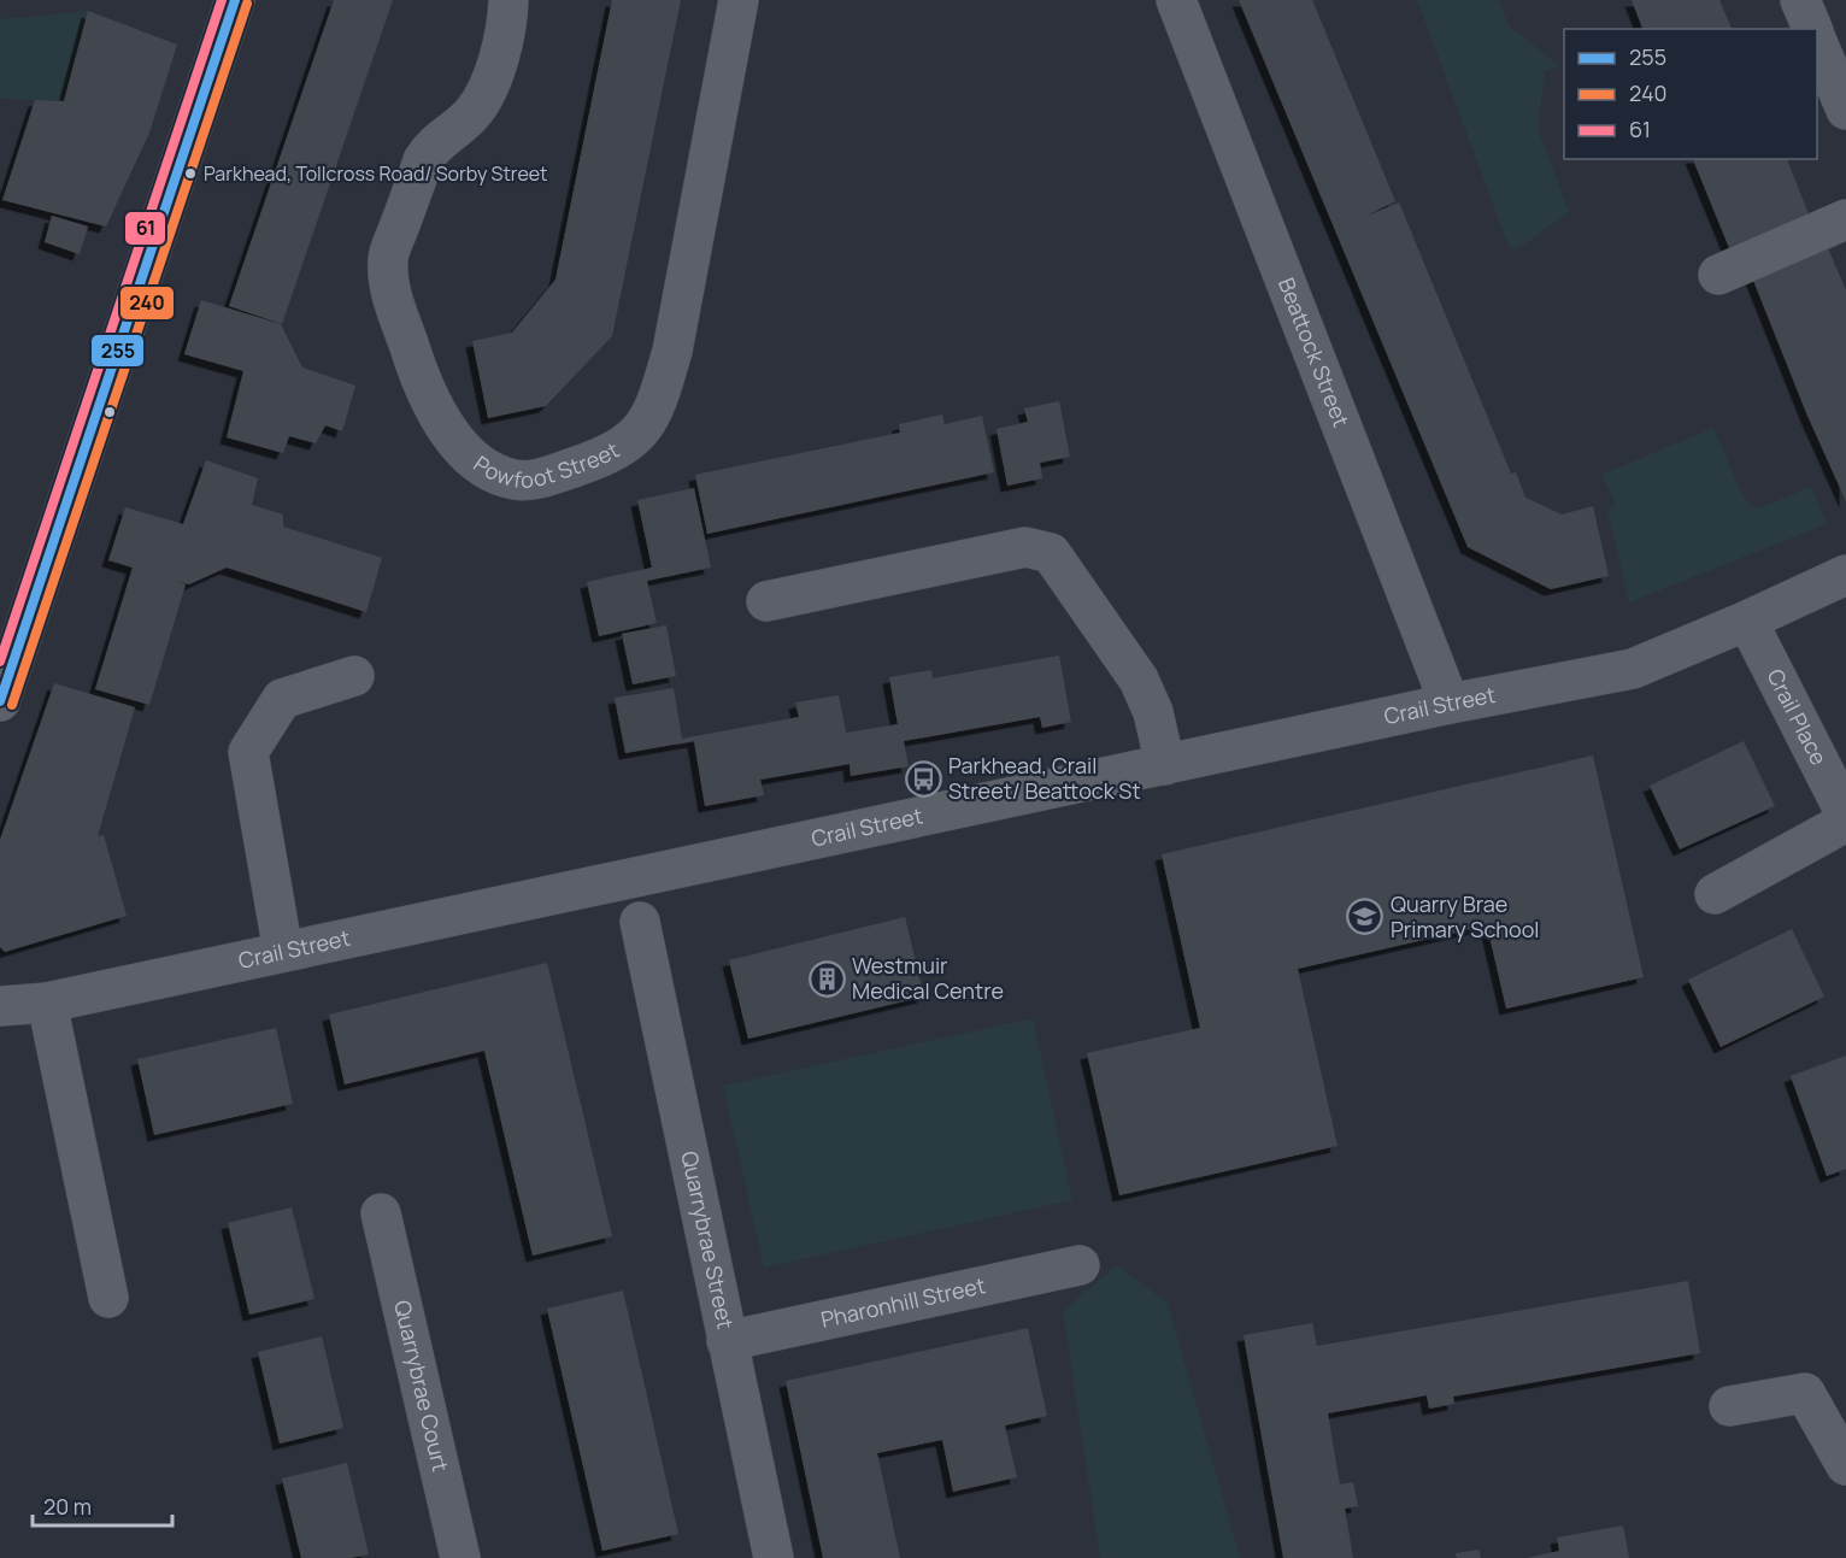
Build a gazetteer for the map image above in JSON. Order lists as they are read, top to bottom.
{
  "streets": {
    "street": [
      "Beattock Street",
      "Powfoot Street",
      "Crail Street",
      "Crail Place",
      "Quarrybrae Street",
      "Pharonhill Street",
      "Quarrybrae Court"
    ]
  },
  "crossings": [
    ["Beattock Street", "Crail Street"],
    ["Crail Street", "Crail Place"],
    ["Quarrybrae Street", "Pharonhill Street"]
  ],
  "places": {
    "other": ["Parkhead, Tollcross Road/ Sorby Street"],
    "bus stop": ["Parkhead, Crail Street/ Beattock St"],
    "school or university": ["Quarry Brae Primary School"],
    "building": ["Westmuir Medical Centre"]
  },
  "lines": ["transit line 255", "transit line 61", "transit line 240"],
  "legend": ["255", "240", "61"],
  "scale_bar": "20 m"
}
